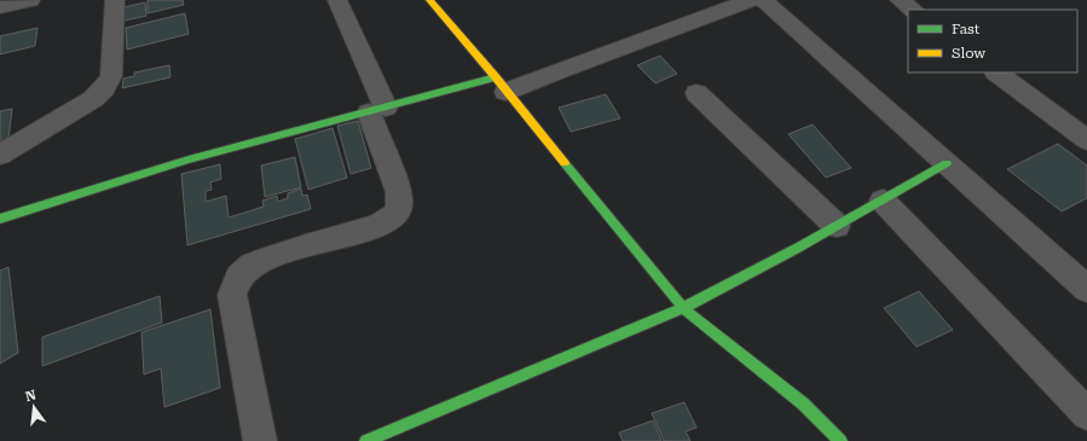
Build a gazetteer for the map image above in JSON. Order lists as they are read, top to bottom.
{
  "legend": ["Fast", "Slow"],
  "north": "top"
}
